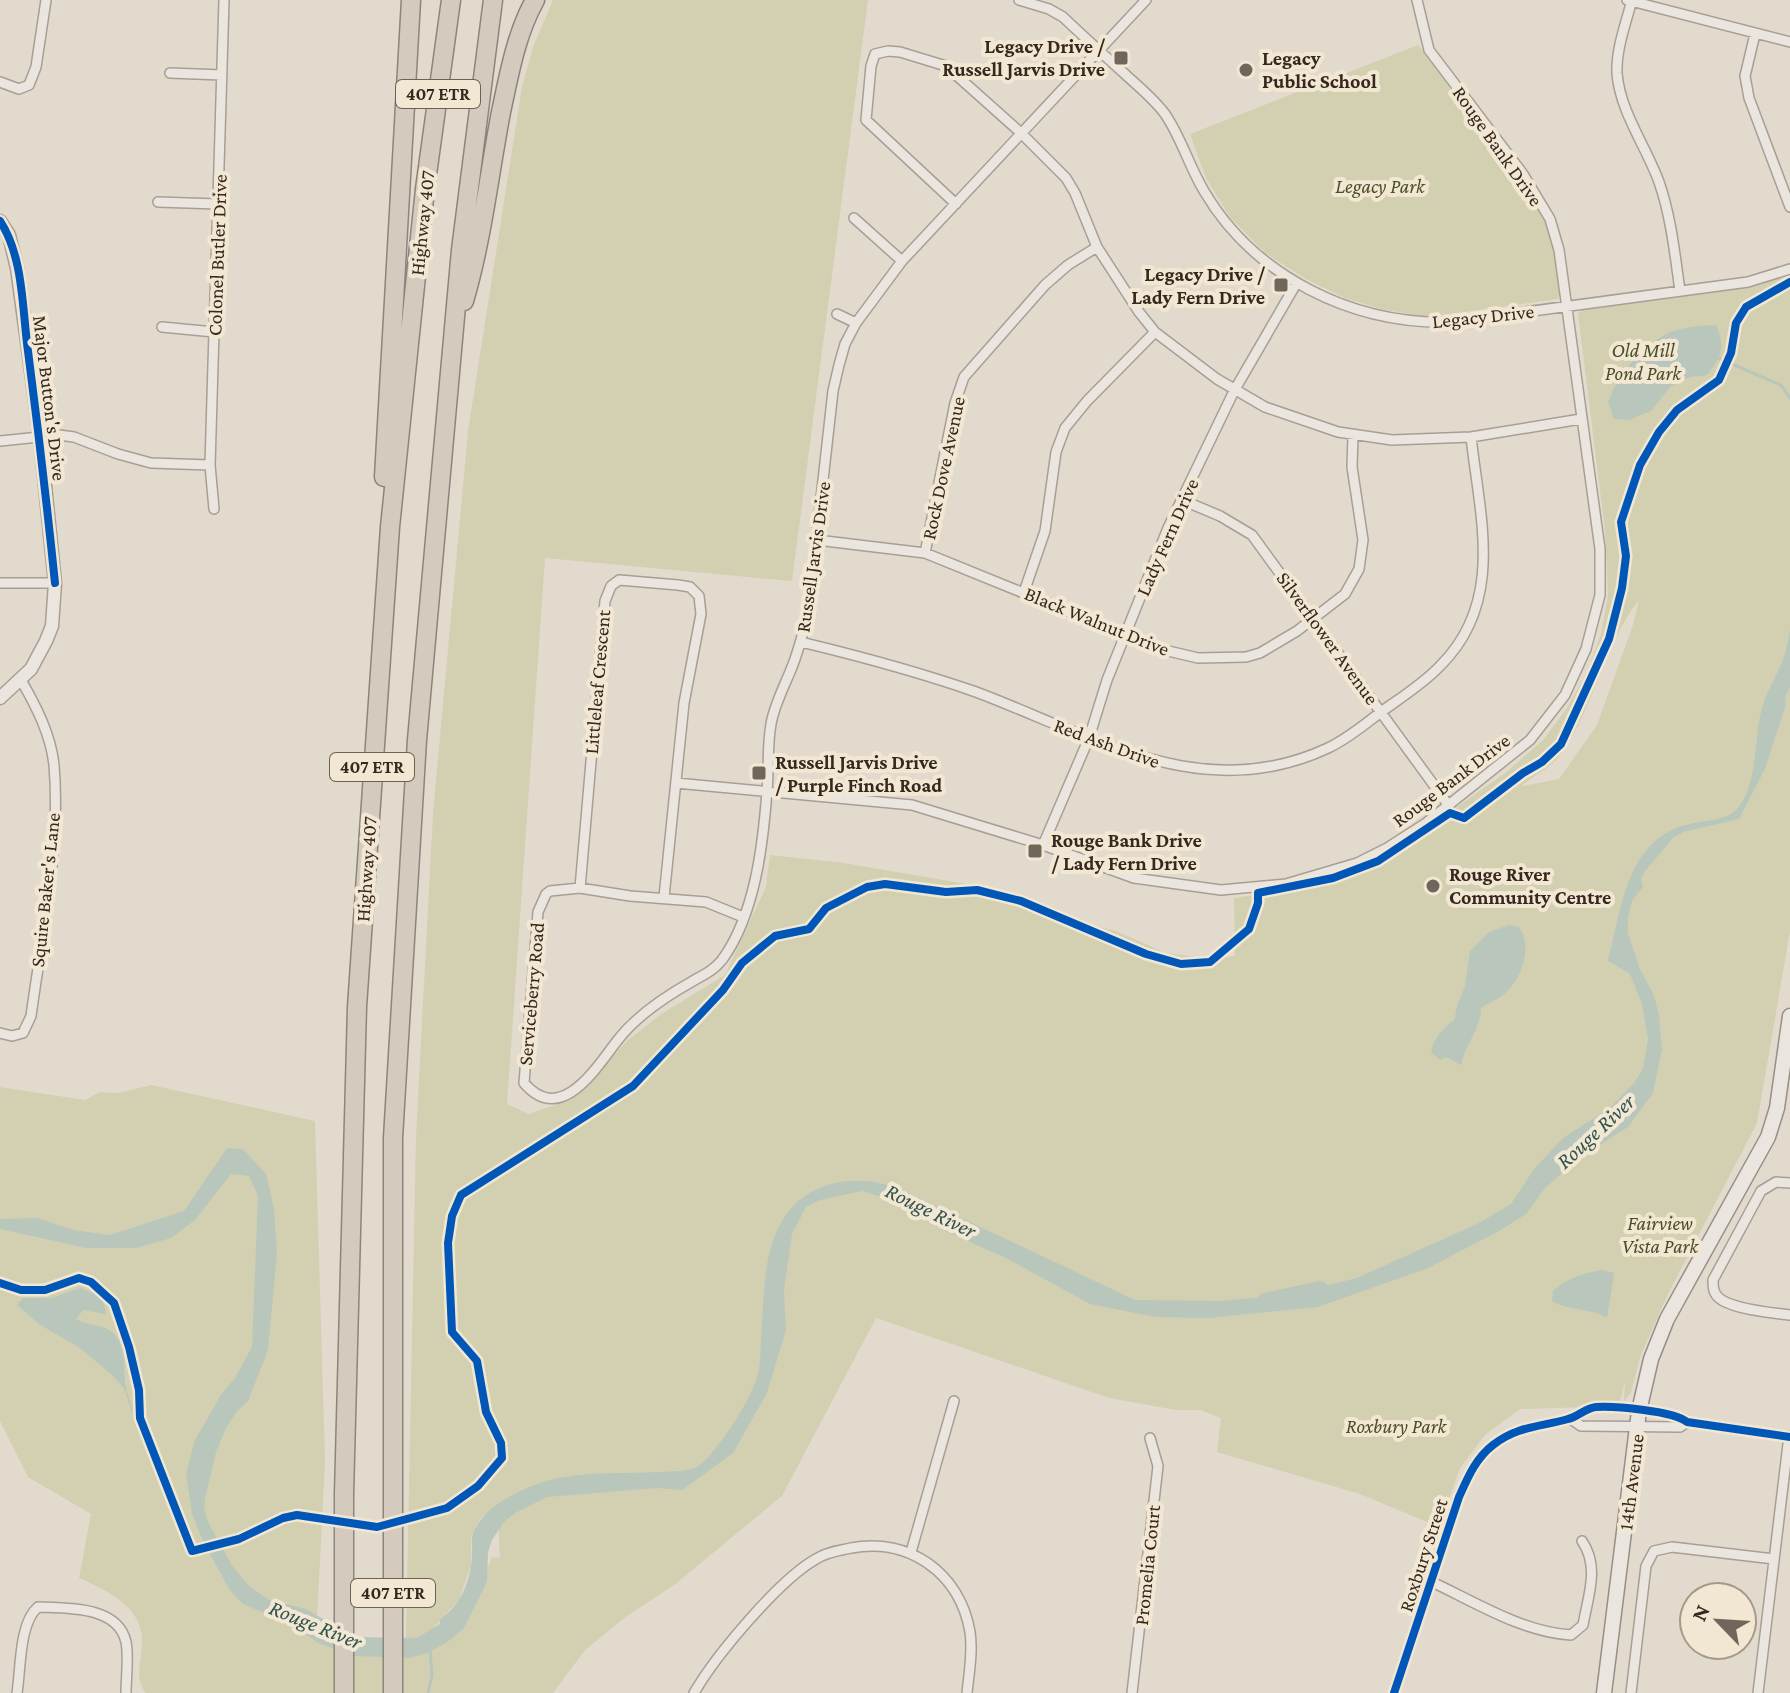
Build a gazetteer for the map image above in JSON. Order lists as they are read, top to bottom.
{
  "streets": {
    "highway": ["407 ETR", "Highway 407"],
    "main road": ["14th Avenue"],
    "street": [
      "Rouge Bank Drive",
      "Colonel Butler Drive",
      "Legacy Drive",
      "Major Button's Drive",
      "Rock Dove Avenue",
      "Lady Fern Drive",
      "Russell Jarvis Drive",
      "Black Walnut Drive",
      "Silverflower Avenue",
      "Littleleaf Crescent",
      "Red Ash Drive",
      "Squire Baker's Lane",
      "Serviceberry Road",
      "Roxbury Street",
      "Promelia Court"
    ]
  },
  "crossings": [
    ["Rouge Bank Drive", "Legacy Drive"],
    ["Rouge Bank Drive", "Lady Fern Drive"],
    ["Rouge Bank Drive", "Russell Jarvis Drive"],
    ["Rouge Bank Drive", "Silverflower Avenue"],
    ["Rouge Bank Drive", "Littleleaf Crescent"],
    ["Legacy Drive", "Lady Fern Drive"],
    ["Legacy Drive", "Russell Jarvis Drive"],
    ["Major Button's Drive", "Squire Baker's Lane"],
    ["Rock Dove Avenue", "Black Walnut Drive"],
    ["Lady Fern Drive", "Black Walnut Drive"],
    ["Lady Fern Drive", "Silverflower Avenue"],
    ["Lady Fern Drive", "Red Ash Drive"],
    ["Russell Jarvis Drive", "Black Walnut Drive"],
    ["Russell Jarvis Drive", "Red Ash Drive"],
    ["Russell Jarvis Drive", "Serviceberry Road"],
    ["Black Walnut Drive", "Silverflower Avenue"],
    ["Silverflower Avenue", "Red Ash Drive"],
    ["Littleleaf Crescent", "Serviceberry Road"],
    ["14th Avenue", "Roxbury Street"]
  ],
  "water": ["Rouge River"],
  "parks": [
    "Legacy Park",
    "Old Mill Pond Park",
    "Fairview Vista Park",
    "Roxbury Park"
  ],
  "places": {
    "transit": [
      "Legacy Drive / Russell Jarvis Drive",
      "Legacy Drive / Lady Fern Drive",
      "Russell Jarvis Drive / Purple Finch Road",
      "Rouge Bank Drive / Lady Fern Drive"
    ],
    "other": ["Legacy Public School", "Rouge River Community Centre"]
  },
  "north": "top left"
}
